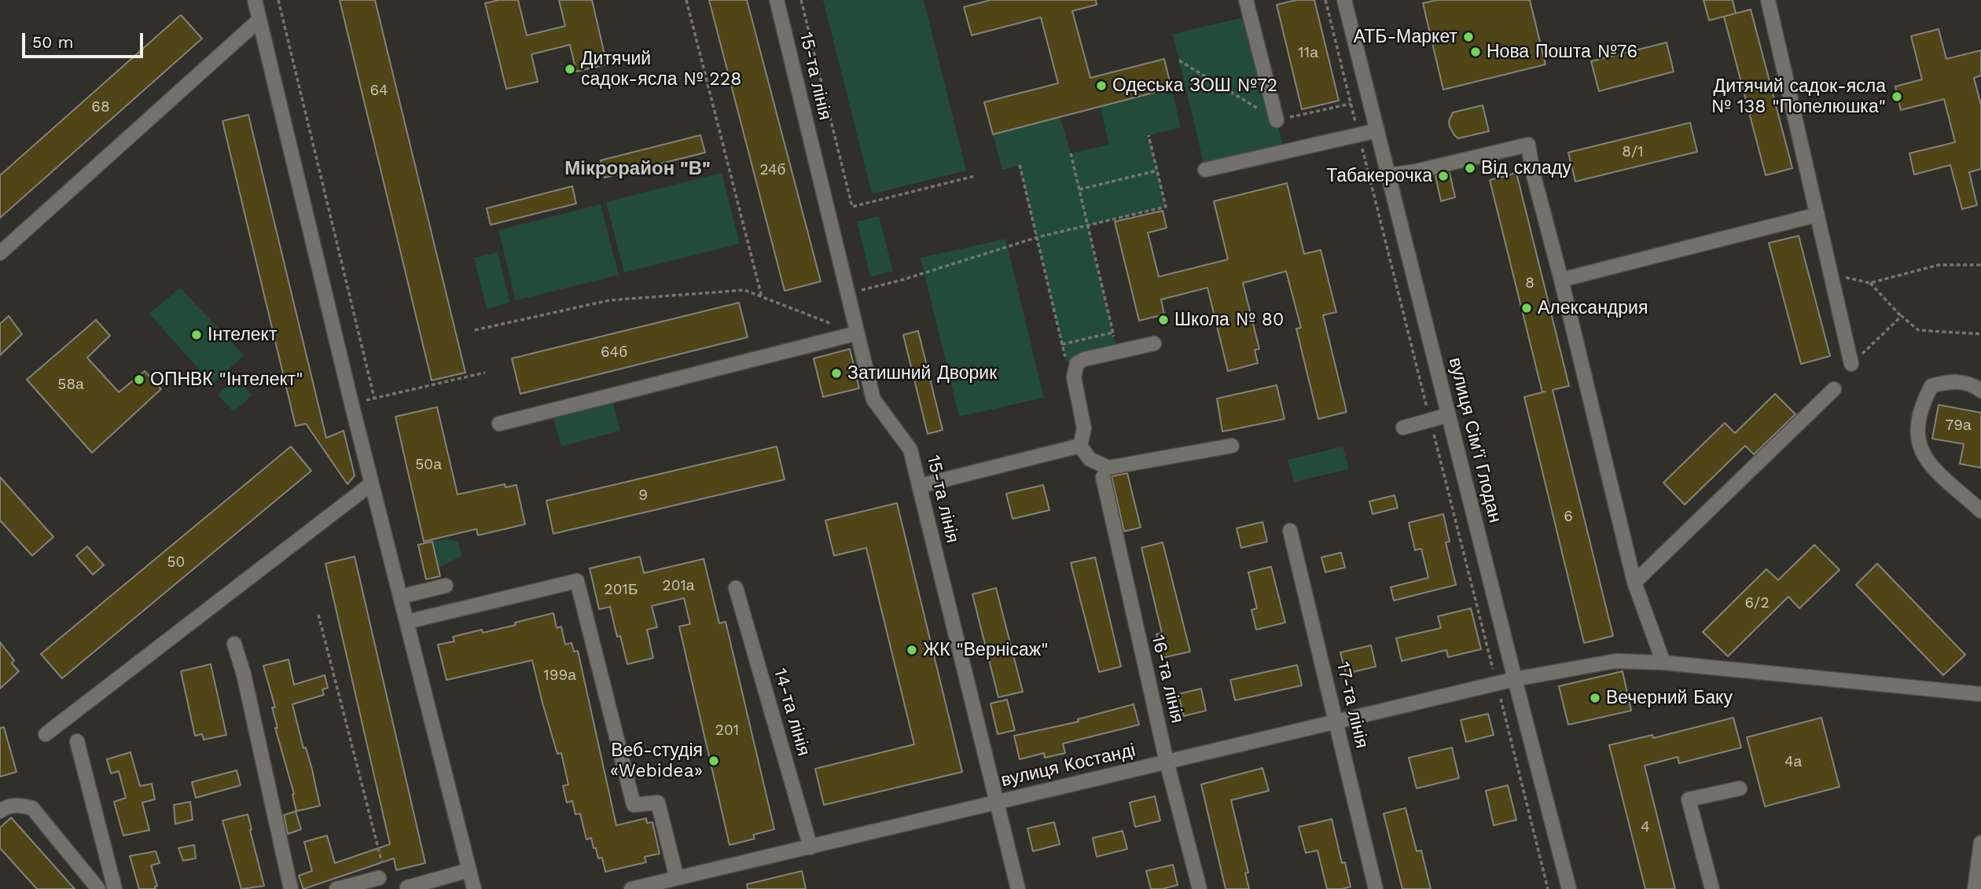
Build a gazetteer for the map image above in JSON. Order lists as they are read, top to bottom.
{
  "streets": {
    "street": [
      "15-та лінія",
      "вулиця Сім'ї Глодан",
      "16-та лінія",
      "17-та лінія",
      "14-та лінія",
      "вулиця Костанді"
    ]
  },
  "crossings": [
    ["15-та лінія", "вулиця Костанді"],
    ["вулиця Сім'ї Глодан", "вулиця Костанді"],
    ["16-та лінія", "вулиця Костанді"],
    ["17-та лінія", "вулиця Костанді"],
    ["14-та лінія", "вулиця Костанді"]
  ],
  "districts": ["Мікрорайон \"В\""],
  "places": [
    "АТБ-Маркет",
    "Нова Пошта №76",
    "Дитячий садок-ясла № 228",
    "Одеська ЗОШ №72",
    "Дитячий садок-ясла № 138 \"Попелюшка\"",
    "Від складу",
    "Табакерочка",
    "Александрия",
    "Школа № 80",
    "Інтелект",
    "Затишний Дворик",
    "ОПНВК \"Інтелект\"",
    "ЖК \"Вернісаж\"",
    "Вечерний Баку",
    "Веб-студія «Webidea»"
  ],
  "house_numbers": [
    "11а",
    "64",
    "68",
    "8/1",
    "24б",
    "8",
    "64б",
    "58а",
    "79а",
    "50а",
    "9",
    "6",
    "50",
    "201а",
    "201Б",
    "6/2",
    "199а",
    "201",
    "4а",
    "4"
  ],
  "scale_bar": "50 m"
}
